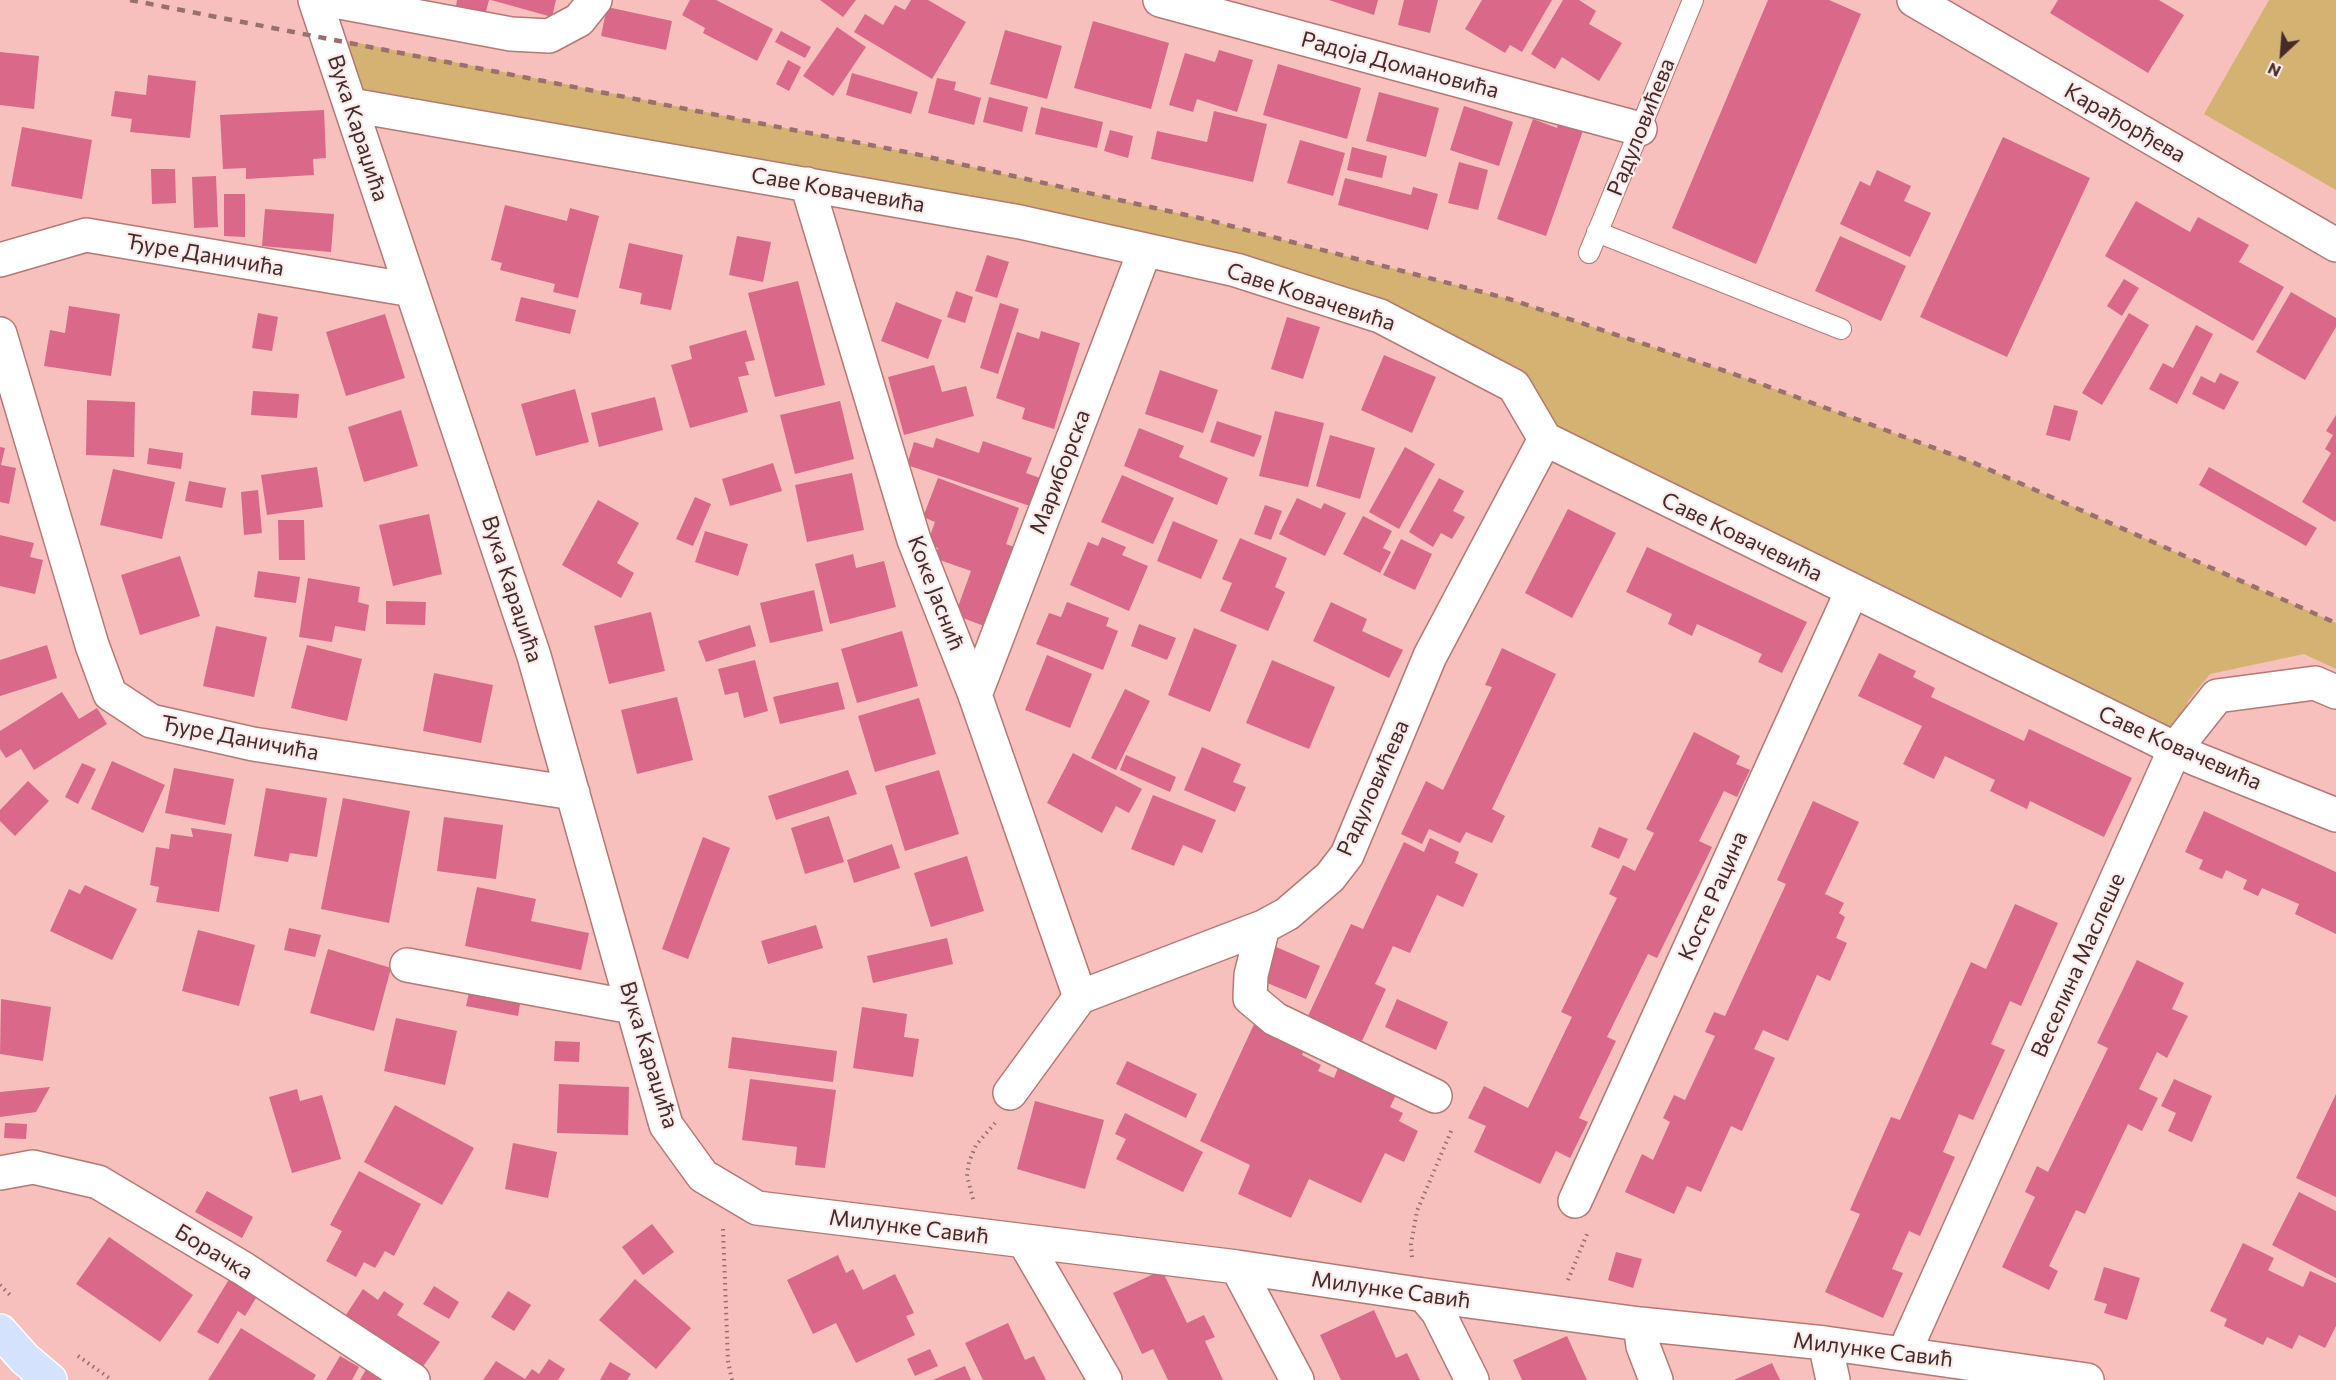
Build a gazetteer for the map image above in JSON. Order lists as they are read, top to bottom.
{
  "streets": {
    "street": [
      "Радоја Домановића",
      "Карађорђева",
      "Радуловићева",
      "Вука Караџића",
      "Саве Ковачевића",
      "Ђуре Даничића",
      "Мариборска",
      "Коке Јаснић",
      "Косте Рацина",
      "Веселина Маслеше",
      "Милунке Савић",
      "Борачка"
    ]
  },
  "crossings": [
    ["Радоја Домановића", "Радуловићева"],
    ["Радуловићева", "Саве Ковачевића"],
    ["Радуловићева", "Коке Јаснић"],
    ["Вука Караџића", "Саве Ковачевића"],
    ["Вука Караџића", "Ђуре Даничића"],
    ["Вука Караџића", "Милунке Савић"],
    ["Саве Ковачевића", "Мариборска"],
    ["Саве Ковачевића", "Коке Јаснић"],
    ["Саве Ковачевића", "Косте Рацина"],
    ["Саве Ковачевића", "Веселина Маслеше"],
    ["Мариборска", "Коке Јаснић"],
    ["Веселина Маслеше", "Милунке Савић"]
  ],
  "north": "bottom left"
}
